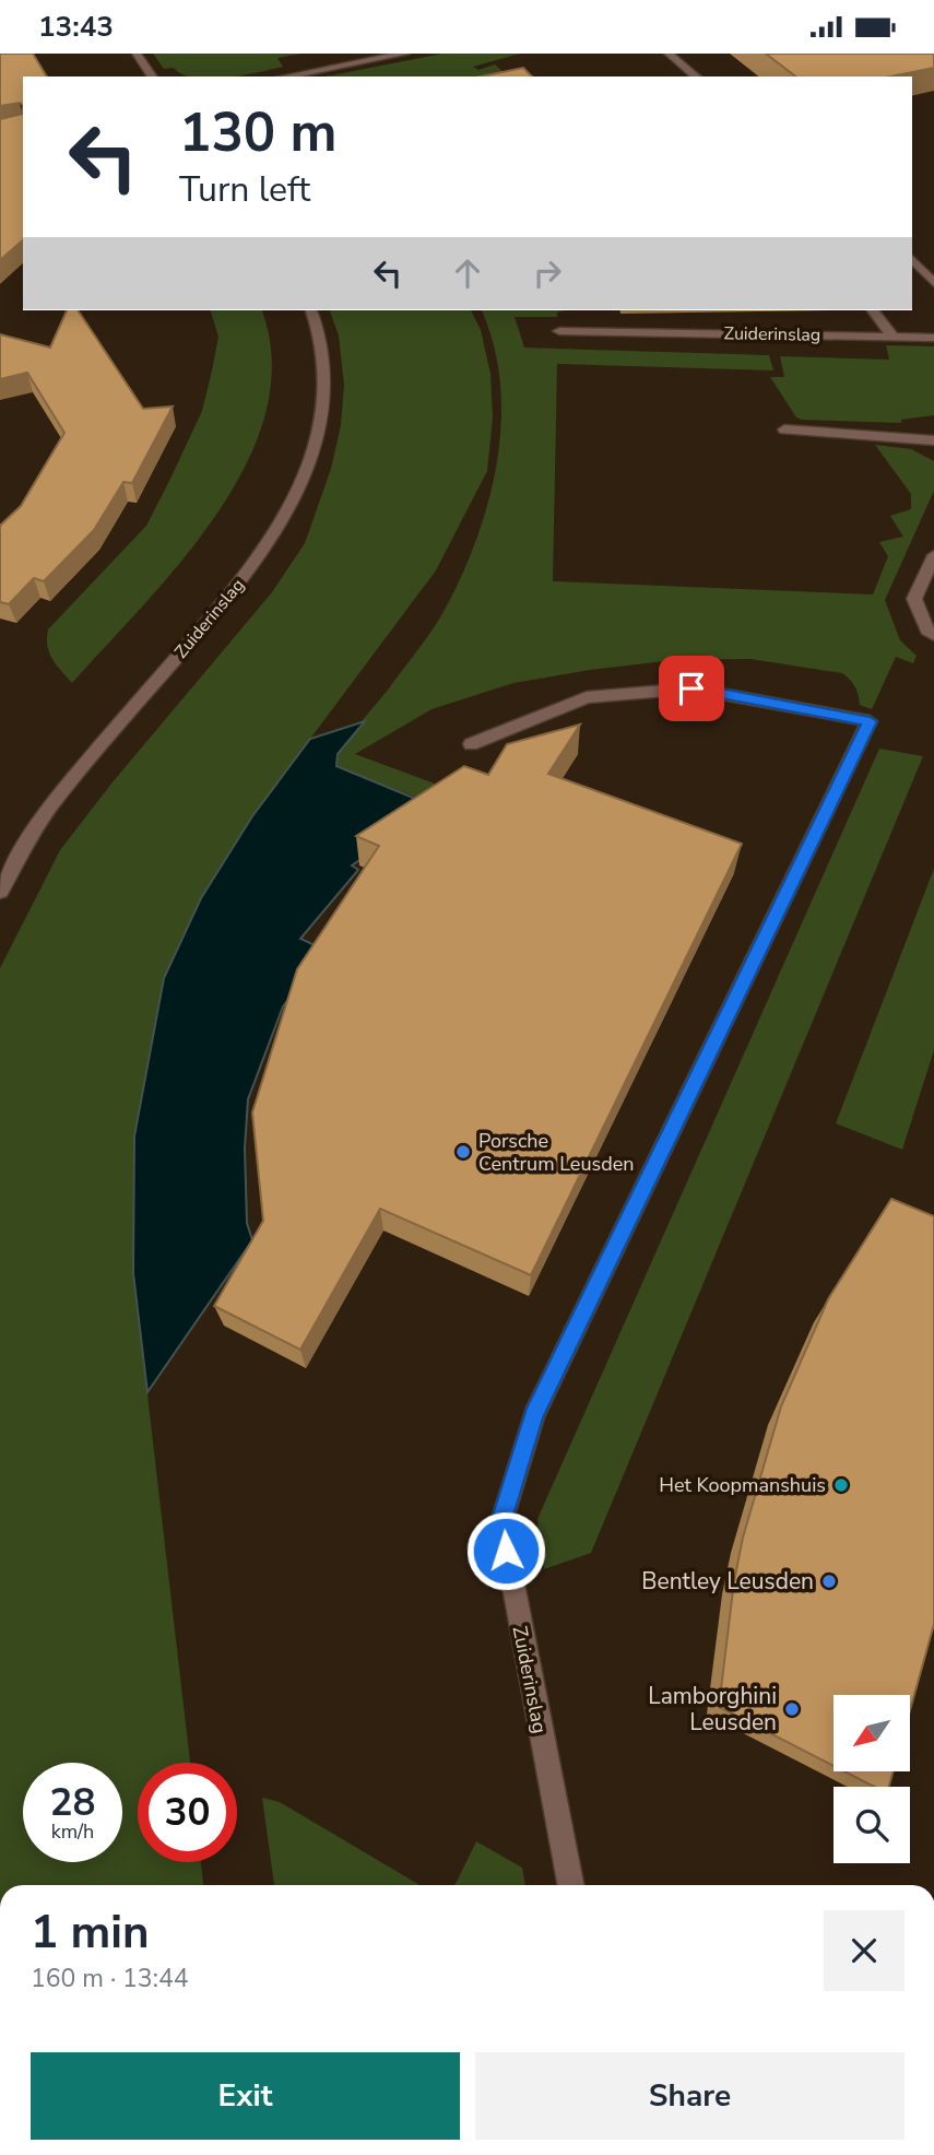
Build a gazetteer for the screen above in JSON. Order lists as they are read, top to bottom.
{
  "streets": {
    "street": ["Zuiderinslag"]
  },
  "places": [
    "Porsche Centrum Leusden",
    "Het Koopmanshuis",
    "Bentley Leusden",
    "Lamborghini Leusden"
  ],
  "north": "bottom left",
  "page": {
    "status": "13:43",
    "turn": ["130 m", "Turn left"],
    "speed": "28 km/h",
    "limit": "30",
    "heading": ["1 min", "160 m · 13:44"],
    "buttons": ["Exit", "Share"]
  }
}
